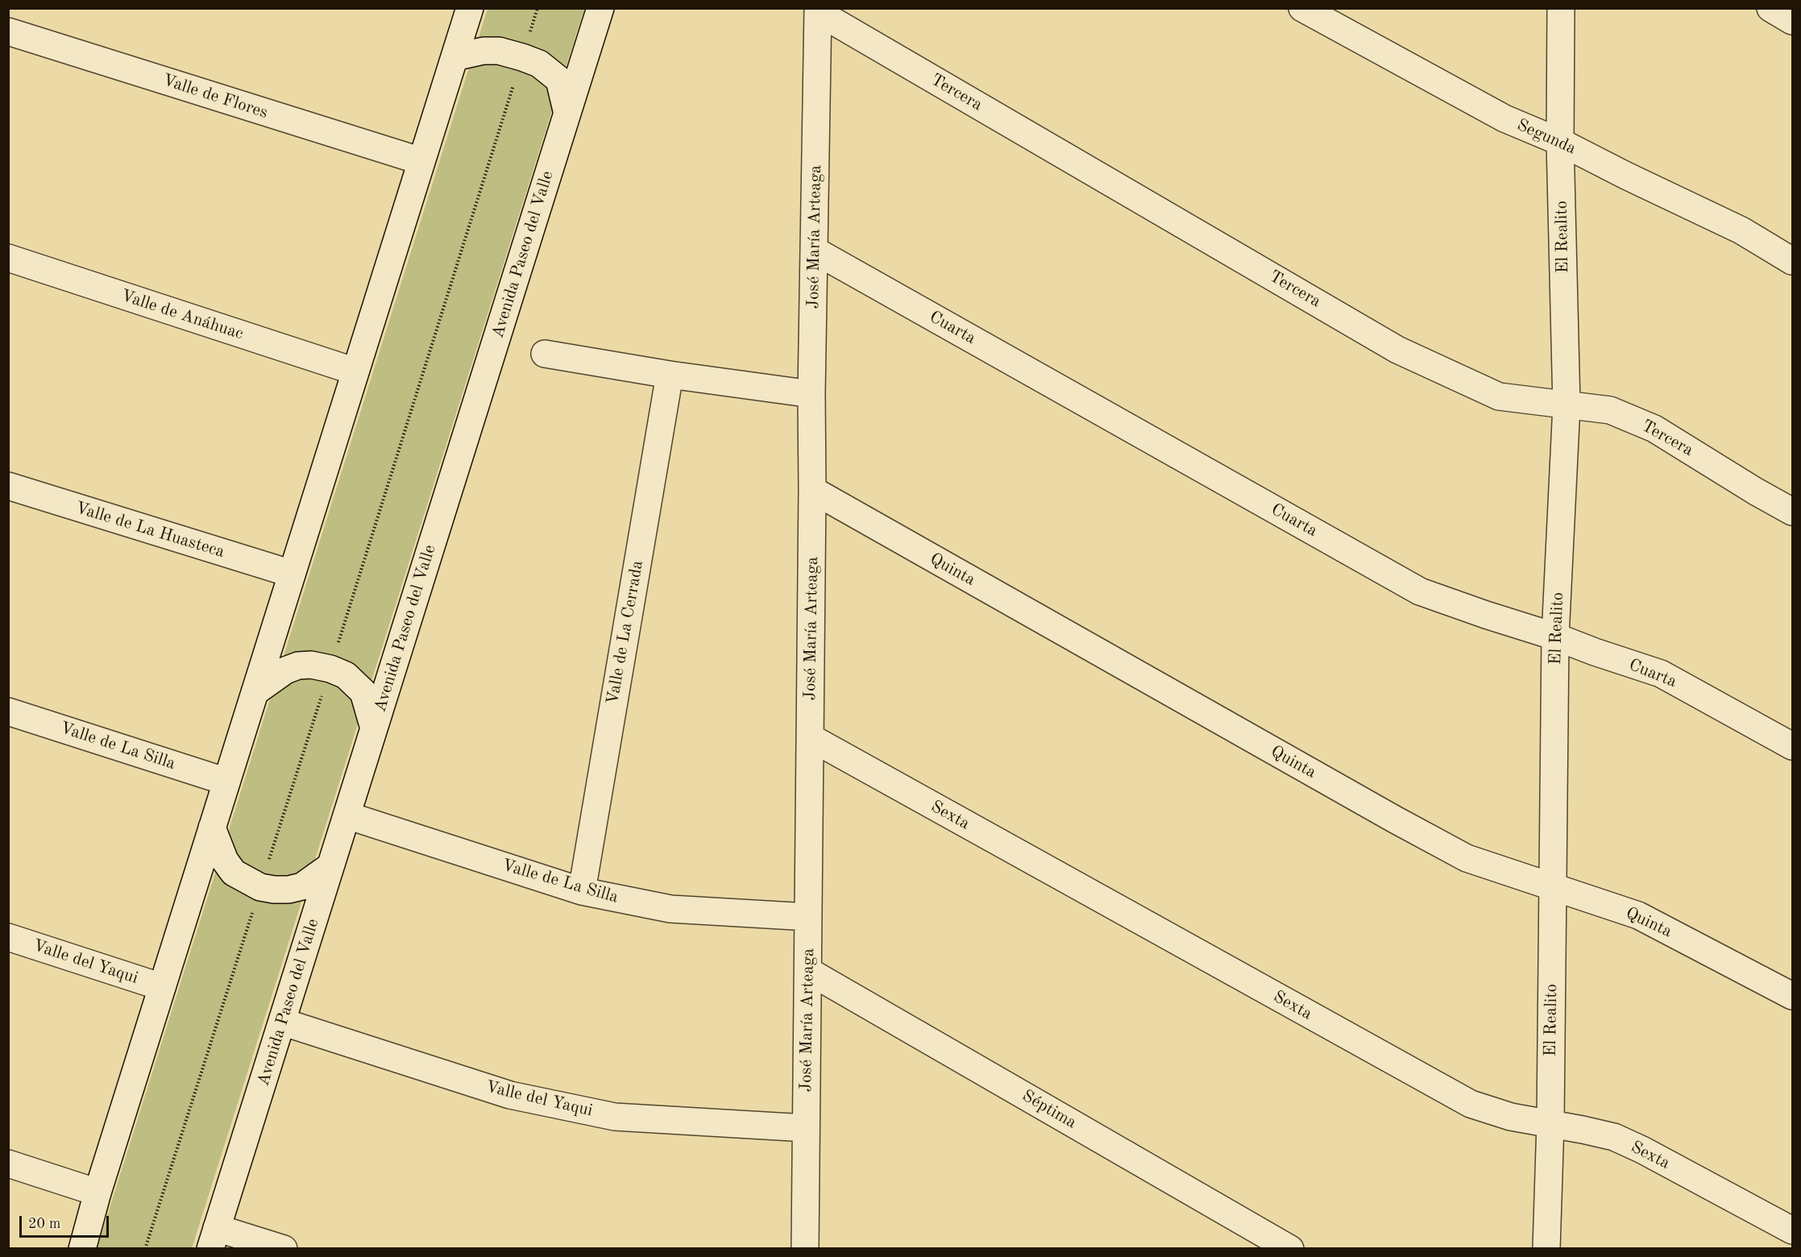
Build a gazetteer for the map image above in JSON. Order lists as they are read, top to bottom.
{
  "streets": {
    "street": [
      "Tercera",
      "Valle de Flores",
      "Segunda",
      "José María Arteaga",
      "El Realito",
      "Avenida Paseo del Valle",
      "Valle de Anáhuac",
      "Cuarta",
      "Valle de La Huasteca",
      "Quinta",
      "Valle de La Cerrada",
      "Valle de La Silla",
      "Sexta",
      "Valle del Yaqui",
      "Séptima"
    ]
  },
  "crossings": [
    ["Tercera", "José María Arteaga"],
    ["Tercera", "El Realito"],
    ["Segunda", "El Realito"],
    ["José María Arteaga", "Cuarta"],
    ["José María Arteaga", "Quinta"],
    ["José María Arteaga", "Valle de La Silla"],
    ["José María Arteaga", "Sexta"],
    ["José María Arteaga", "Valle del Yaqui"],
    ["José María Arteaga", "Séptima"],
    ["El Realito", "Cuarta"],
    ["El Realito", "Quinta"],
    ["El Realito", "Sexta"],
    ["Avenida Paseo del Valle", "Valle de La Silla"],
    ["Avenida Paseo del Valle", "Valle del Yaqui"],
    ["Valle de La Cerrada", "Valle de La Silla"]
  ],
  "scale_bar": "20 m"
}
